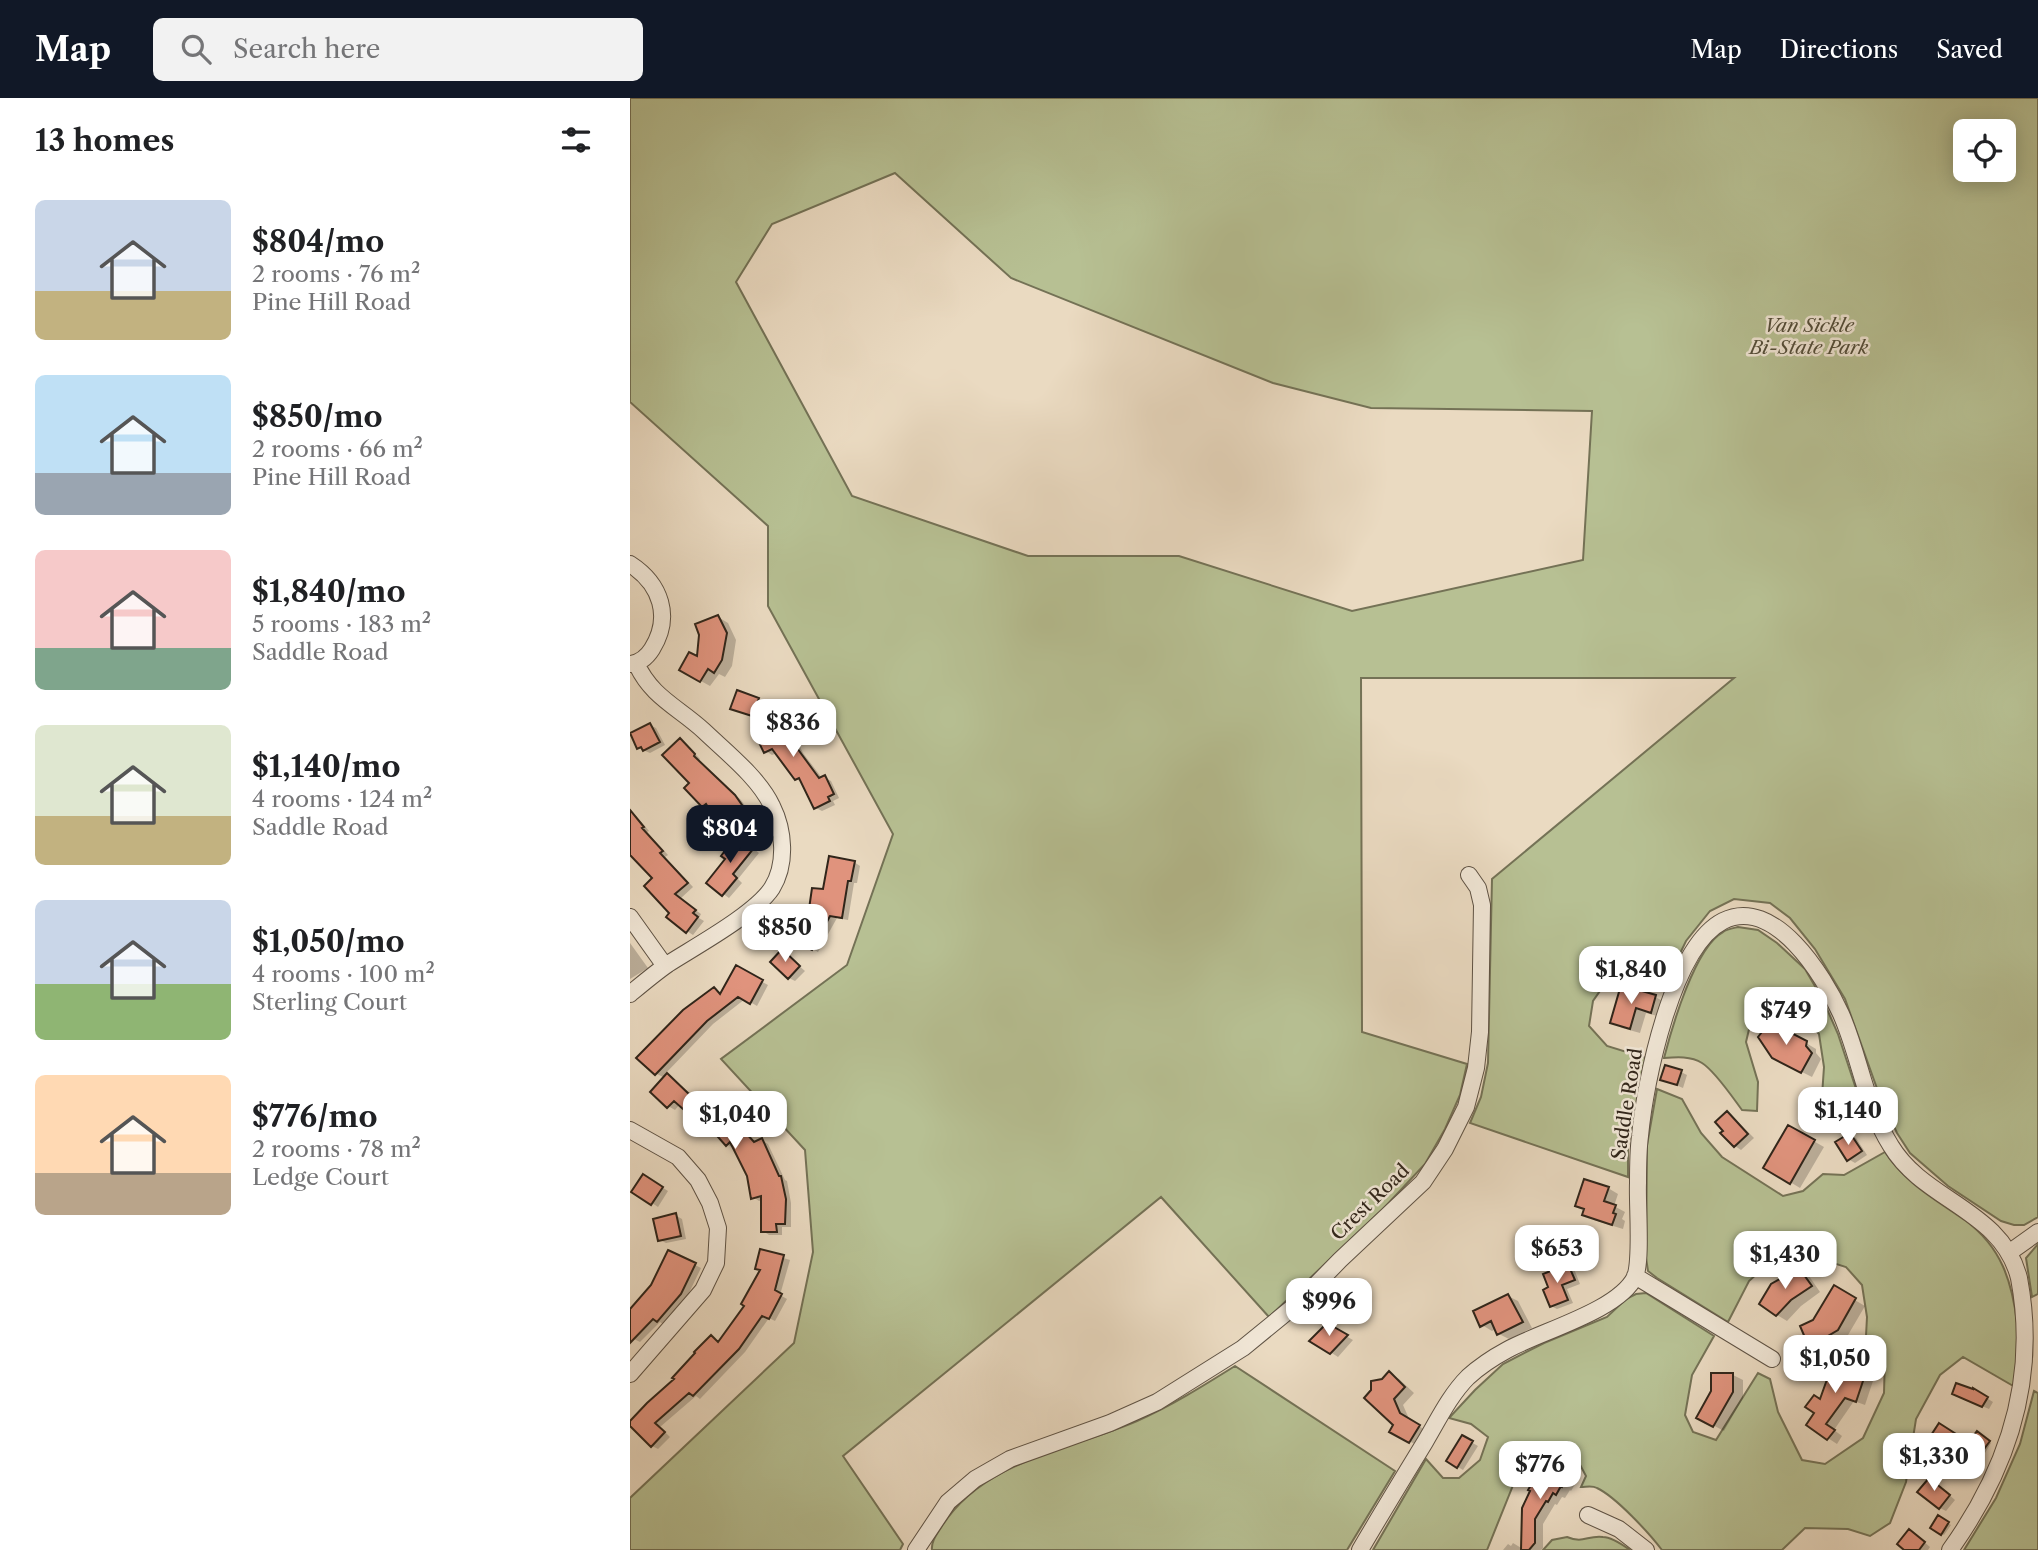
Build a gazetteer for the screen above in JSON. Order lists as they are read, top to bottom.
{
  "streets": {
    "street": ["Saddle Road", "Crest Road"]
  },
  "parks": ["Van Sickle Bi-State Park"],
  "page": {
    "header": "Map",
    "search": "Search here",
    "nav": ["Map", "Directions", "Saved"],
    "heading": "13 homes",
    "list": [
      {
        "name": "$804/mo",
        "note": "2 rooms · 76 m² · Pine Hill Road"
      },
      {
        "name": "$850/mo",
        "note": "2 rooms · 66 m² · Pine Hill Road"
      },
      {
        "name": "$1,840/mo",
        "note": "5 rooms · 183 m² · Saddle Road"
      },
      {
        "name": "$1,140/mo",
        "note": "4 rooms · 124 m² · Saddle Road"
      },
      {
        "name": "$1,050/mo",
        "note": "4 rooms · 100 m² · Sterling Court"
      },
      {
        "name": "$776/mo",
        "note": "2 rooms · 78 m² · Ledge Court"
      }
    ],
    "price": [
      "$836",
      "$804",
      "$850",
      "$1,840",
      "$749",
      "$1,140",
      "$1,040",
      "$653",
      "$1,430",
      "$996",
      "$1,050",
      "$1,330",
      "$776"
    ]
  }
}
